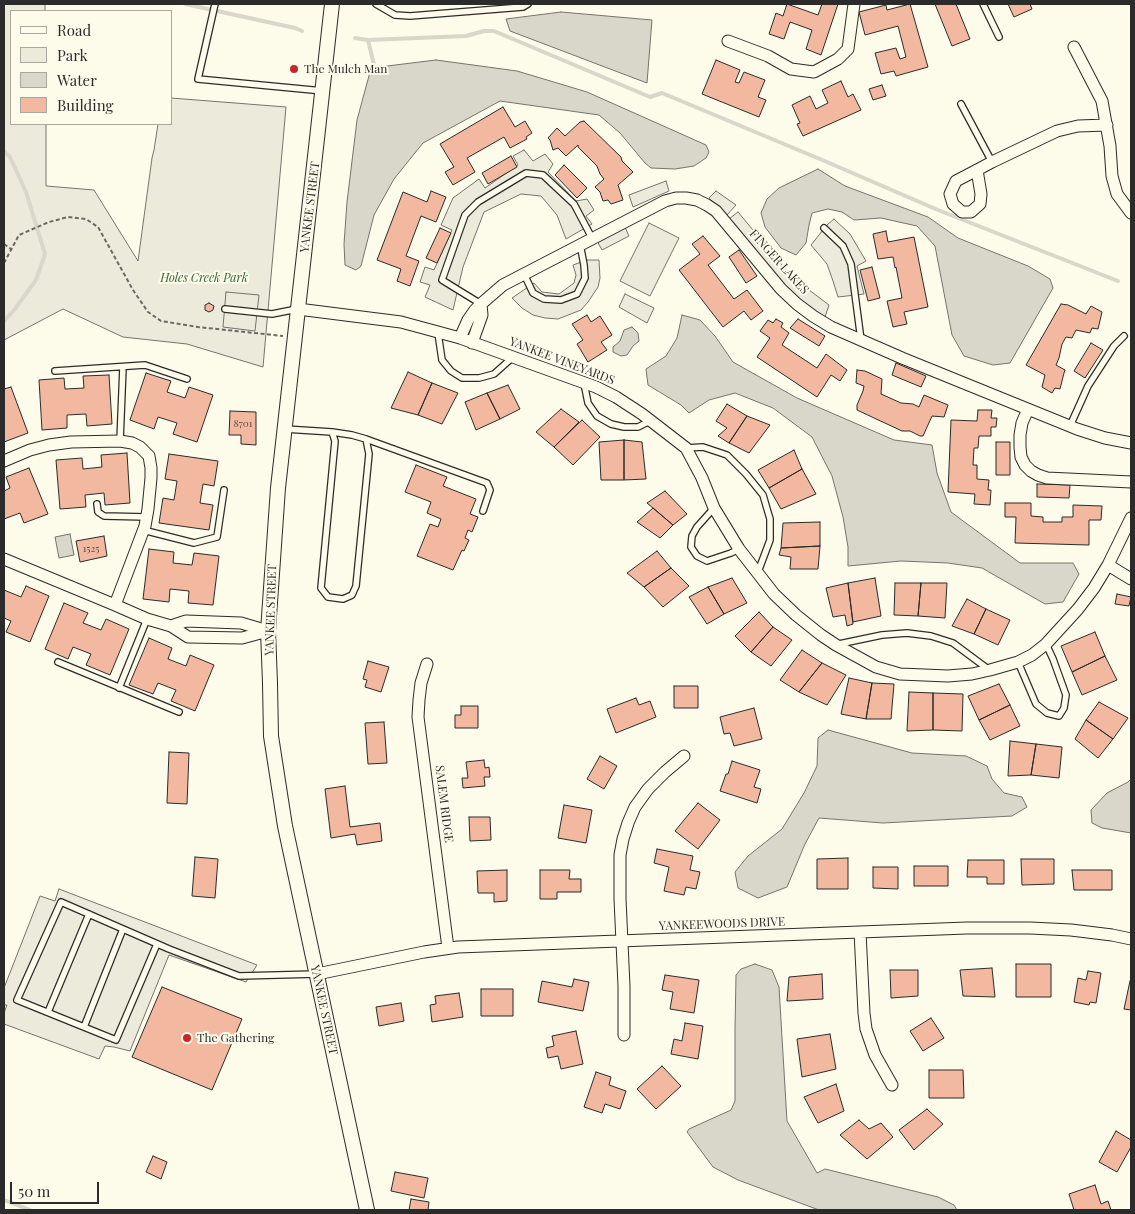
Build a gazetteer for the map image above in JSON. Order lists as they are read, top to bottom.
{
  "streets": {
    "street": [
      "YANKEE STREET",
      "FINGER LAKES",
      "YANKEE VINEYARDS",
      "SALEM RIDGE",
      "YANKEEWOODS DRIVE"
    ]
  },
  "crossings": [
    ["YANKEE STREET", "YANKEE VINEYARDS"],
    ["YANKEE STREET", "YANKEEWOODS DRIVE"],
    ["FINGER LAKES", "YANKEE VINEYARDS"],
    ["SALEM RIDGE", "YANKEEWOODS DRIVE"]
  ],
  "parks": ["Holes Creek Park"],
  "places": ["The Mulch Man", "The Gathering"],
  "house_numbers": ["8701", "1525"],
  "legend": [
    "Road",
    "Park",
    "Water",
    "Building"
  ],
  "scale_bar": "50 m"
}
